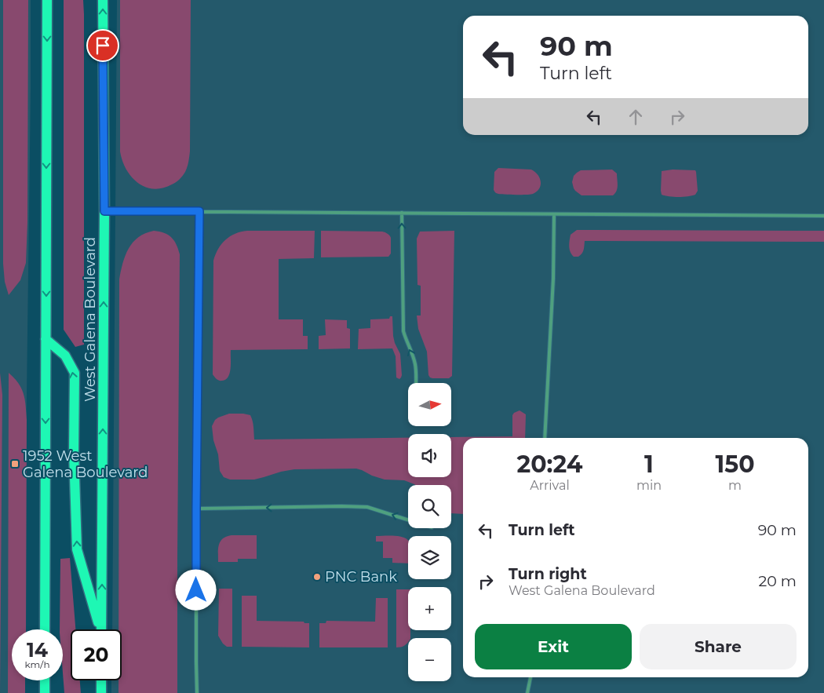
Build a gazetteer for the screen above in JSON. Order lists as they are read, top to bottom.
{
  "streets": {
    "main road": ["West Galena Boulevard"]
  },
  "places": {
    "transit": ["1952 West Galena Boulevard"],
    "other": ["PNC Bank"]
  },
  "north": "right",
  "page": {
    "turn": ["90 m", "Turn left"],
    "map_buttons": ["+", "−"],
    "eta": [
      "20:24",
      "Arrival",
      "1",
      "min",
      "150",
      "m"
    ],
    "list": [
      {
        "name": "Turn left",
        "value": "90 m"
      },
      {
        "name": "Turn right",
        "note": "West Galena Boulevard",
        "value": "20 m"
      }
    ],
    "buttons": ["Exit", "Share"],
    "speed": "14 km/h",
    "limit": "20"
  }
}
